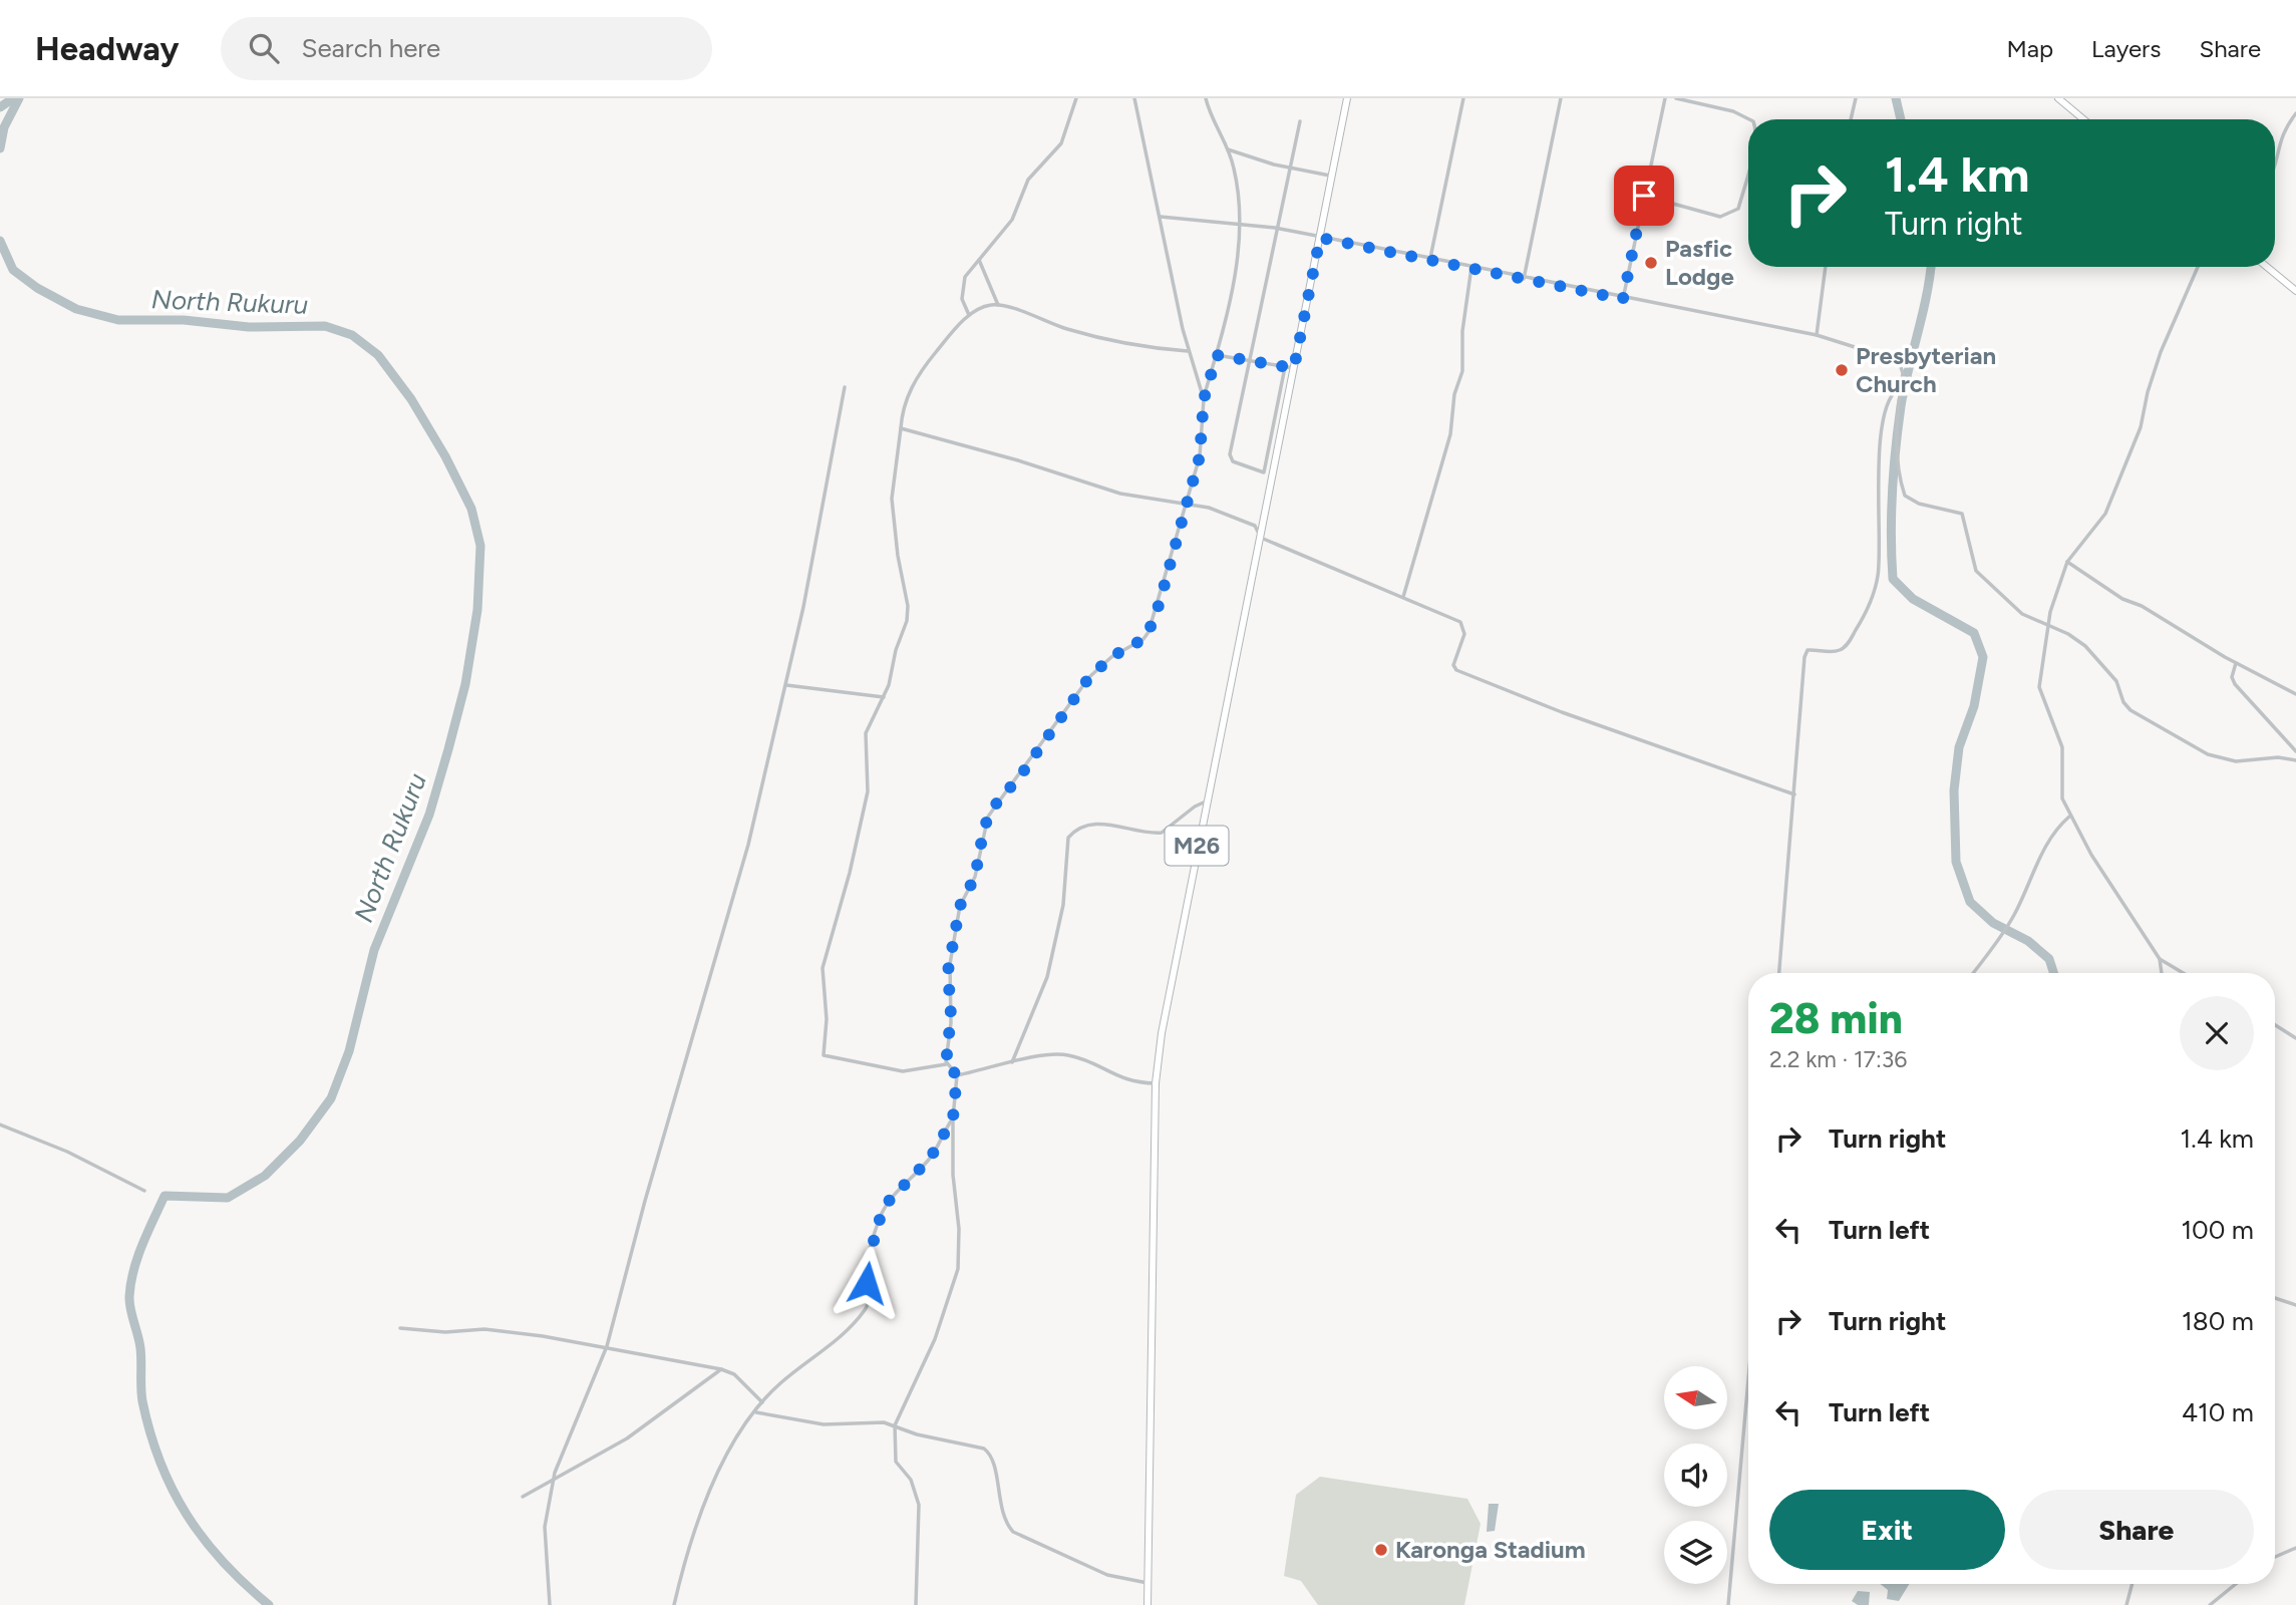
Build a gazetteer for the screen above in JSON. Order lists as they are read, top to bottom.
{
  "streets": {
    "main road": ["M26"]
  },
  "water": ["North Rukuru"],
  "places": ["Pasfic Lodge", "Presbyterian Church", "Karonga Stadium"],
  "north": "left",
  "page": {
    "header": "Headway",
    "search": "Search here",
    "nav": ["Map", "Layers", "Share"],
    "turn": ["1.4 km", "Turn right"],
    "heading": ["28 min", "2.2 km · 17:36"],
    "list": [
      {
        "name": "Turn right",
        "value": "1.4 km"
      },
      {
        "name": "Turn left",
        "value": "100 m"
      },
      {
        "name": "Turn right",
        "value": "180 m"
      },
      {
        "name": "Turn left",
        "value": "410 m"
      }
    ],
    "buttons": ["Exit", "Share"]
  }
}
